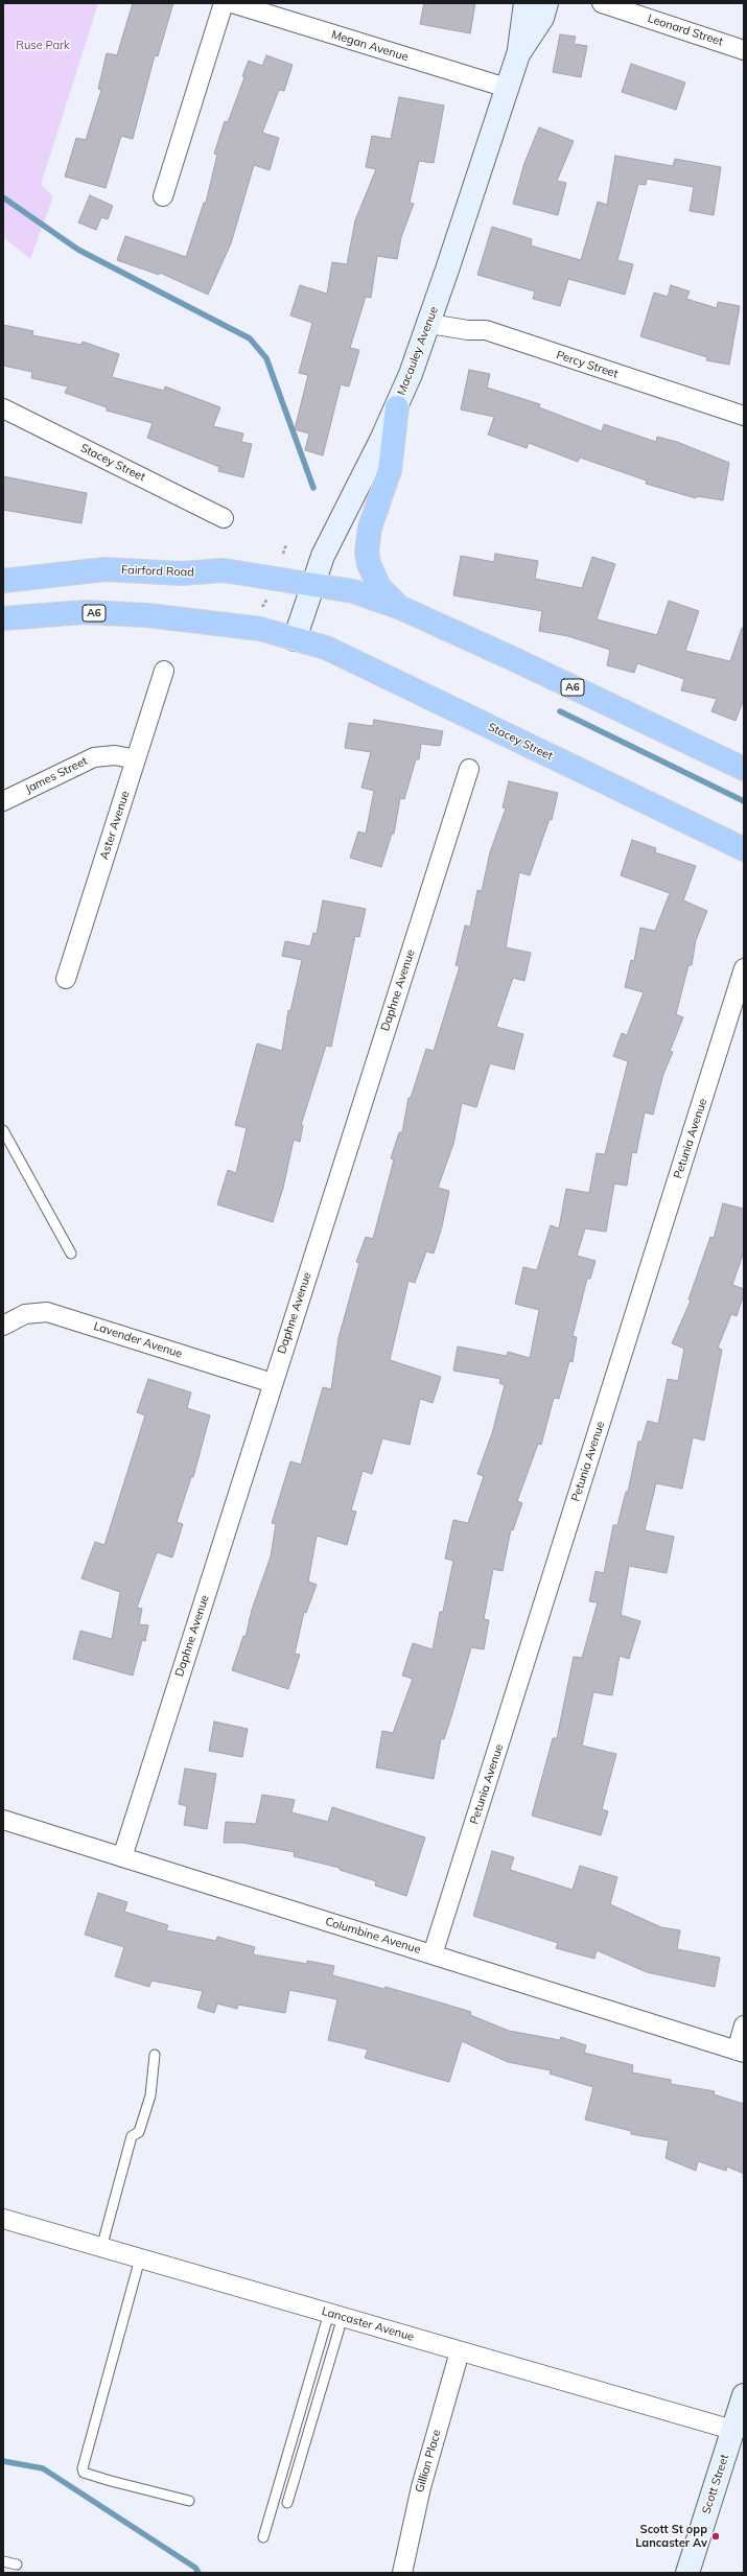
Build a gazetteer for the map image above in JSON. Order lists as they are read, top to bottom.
{
  "streets": {
    "highway": ["Stacey Street", "Fairford Road", "A6"],
    "main road": ["Macauley Avenue", "Scott Street"],
    "street": [
      "Leonard Street",
      "Megan Avenue",
      "Percy Street",
      "James Street",
      "Aster Avenue",
      "Daphne Avenue",
      "Petunia Avenue",
      "Lavender Avenue",
      "Columbine Avenue",
      "Lancaster Avenue",
      "Gillian Place"
    ]
  },
  "crossings": [
    ["Megan Avenue", "Macauley Avenue"],
    ["Macauley Avenue", "Percy Street"],
    ["Macauley Avenue", "Stacey Street"],
    ["Macauley Avenue", "Fairford Road"],
    ["Macauley Avenue", "A6"],
    ["Stacey Street", "A6"],
    ["Fairford Road", "A6"],
    ["James Street", "Aster Avenue"],
    ["Daphne Avenue", "Lavender Avenue"],
    ["Daphne Avenue", "Columbine Avenue"],
    ["Petunia Avenue", "Columbine Avenue"],
    ["Lancaster Avenue", "Gillian Place"],
    ["Lancaster Avenue", "Scott Street"]
  ],
  "parks": ["Ruse Park"],
  "places": ["Scott St opp Lancaster Av"]
}
